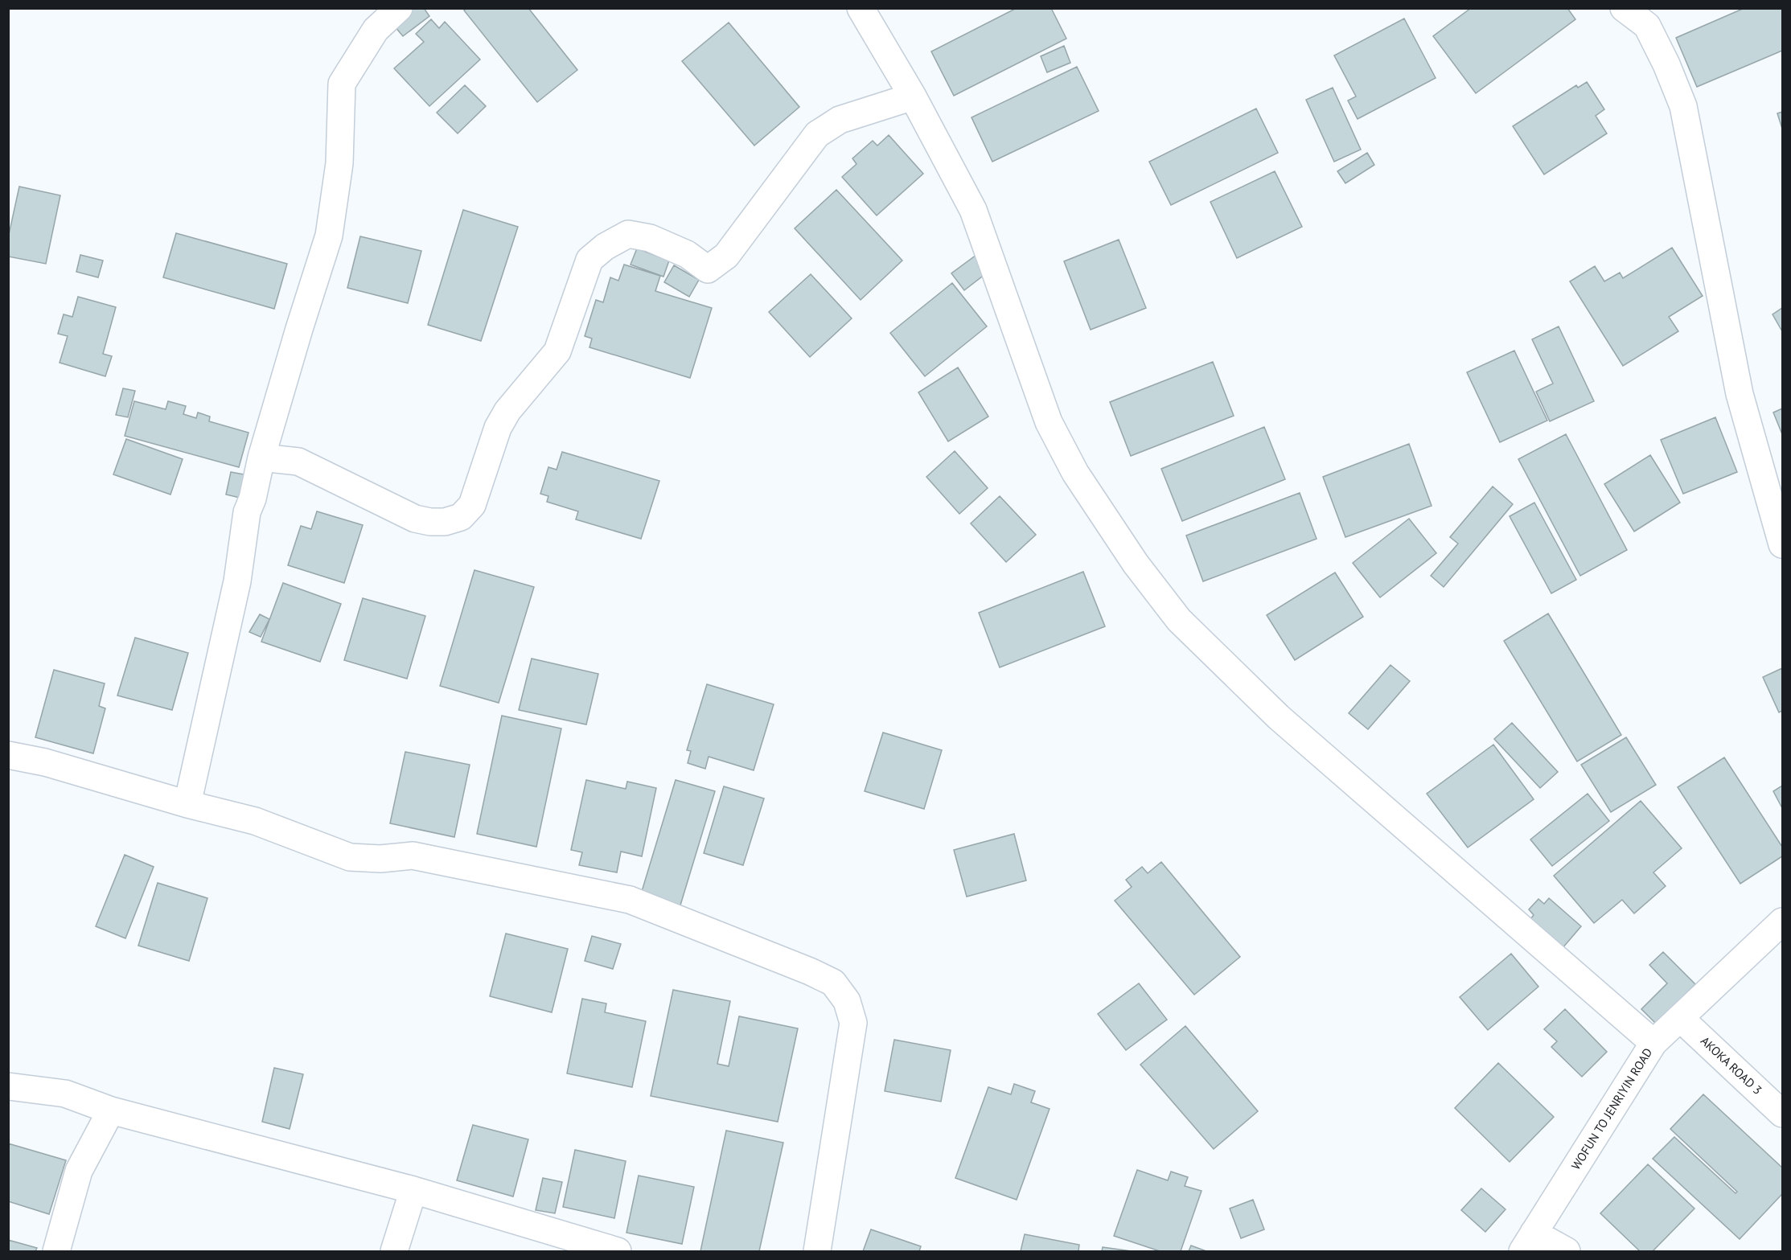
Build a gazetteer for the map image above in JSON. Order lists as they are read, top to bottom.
{
  "streets": {
    "street": ["AKOKA ROAD 3", "WOFUN TO JENRIYIN ROAD"]
  },
  "crossings": [
    ["AKOKA ROAD 3", "WOFUN TO JENRIYIN ROAD"]
  ]
}
